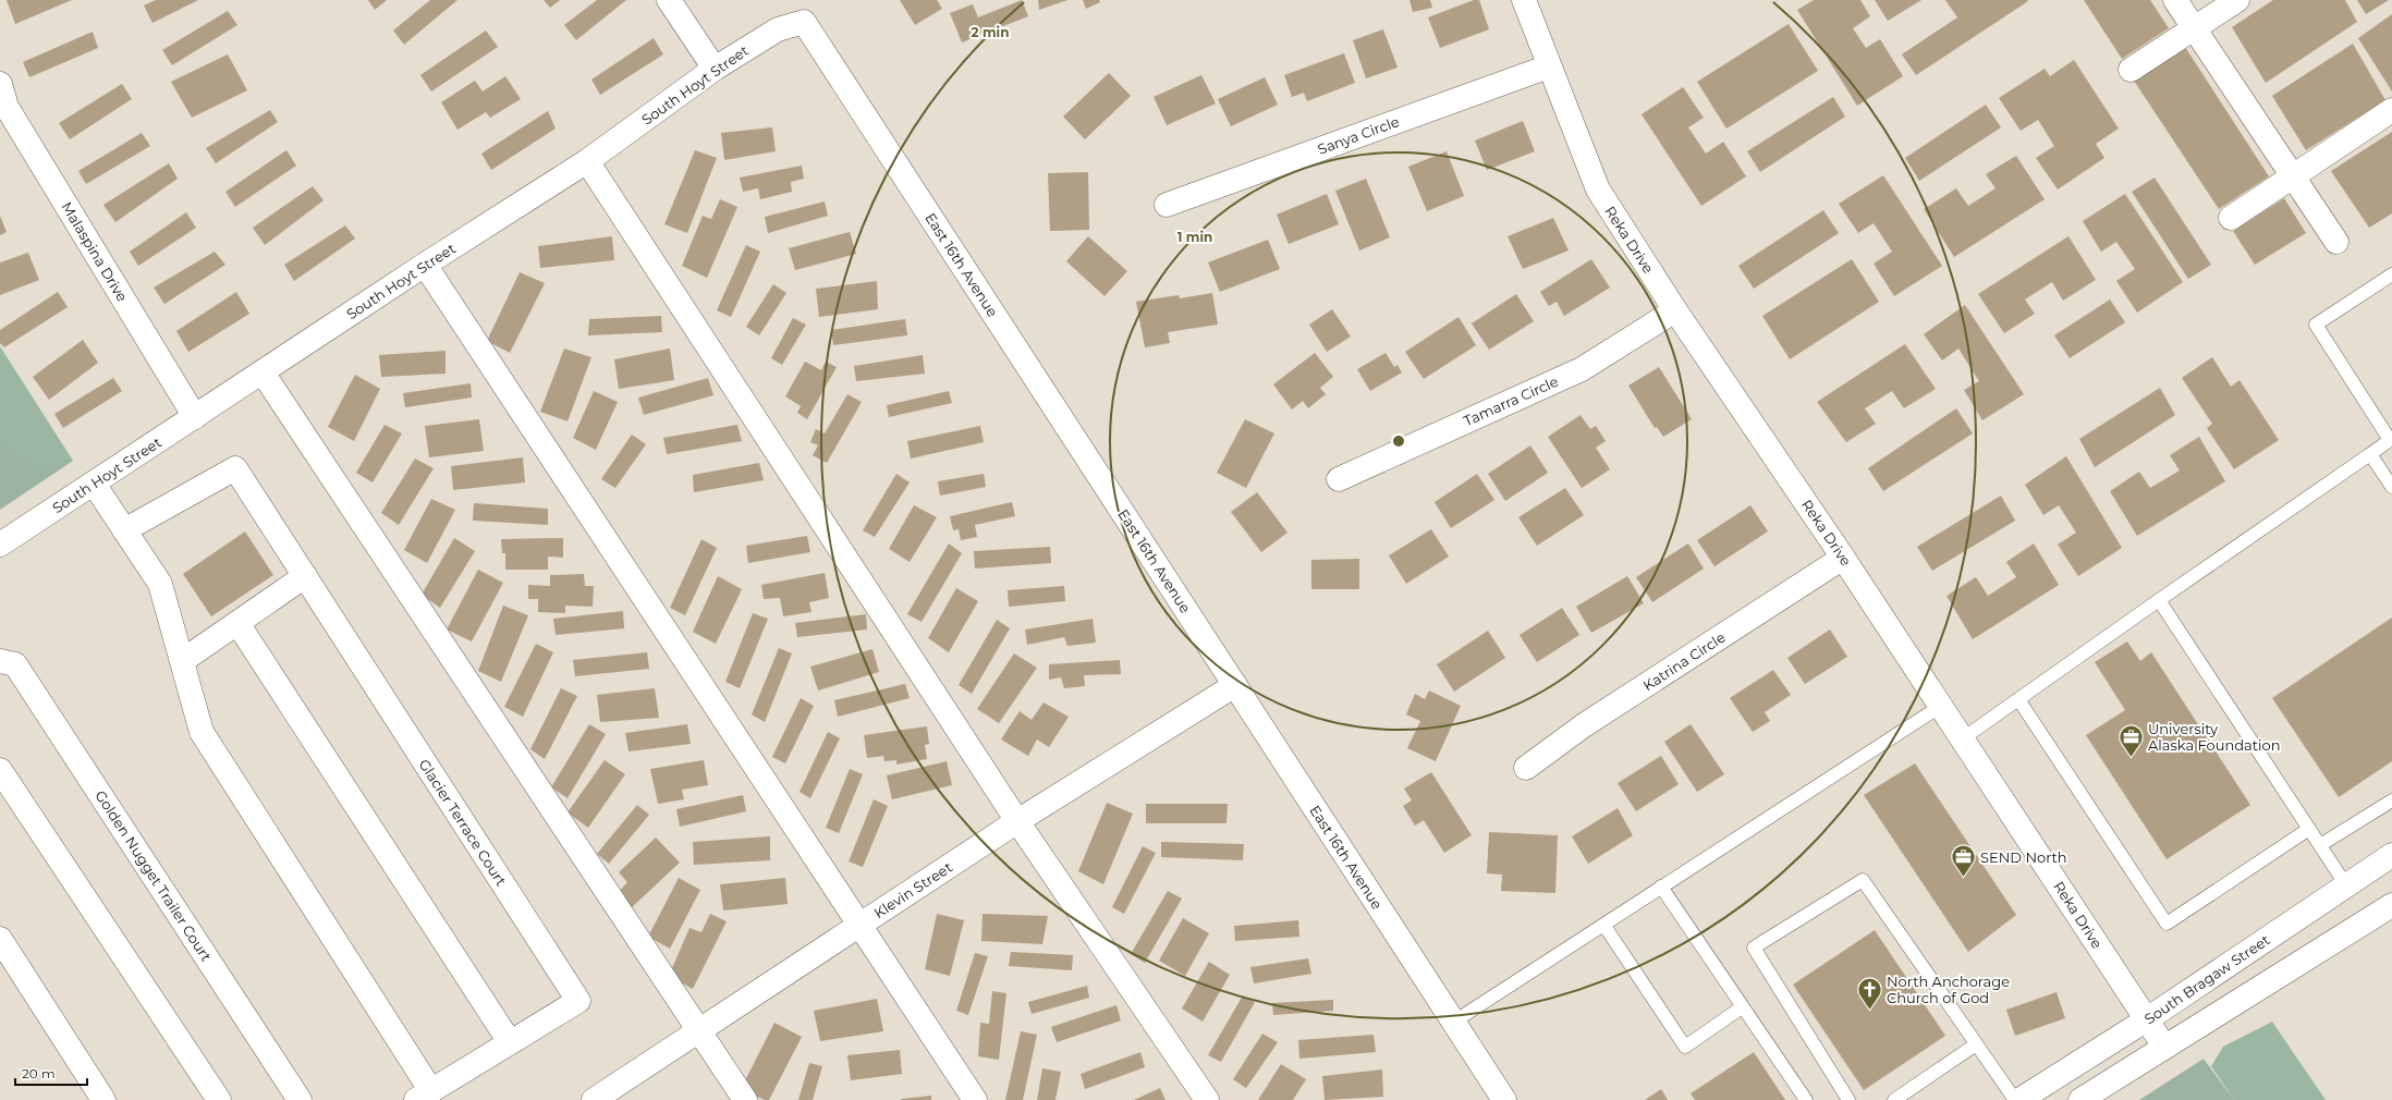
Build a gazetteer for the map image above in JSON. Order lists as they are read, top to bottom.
{
  "streets": {
    "street": [
      "South Hoyt Street",
      "Sanya Circle",
      "Reka Drive",
      "Malaspina Drive",
      "East 16th Avenue",
      "Tamarra Circle",
      "Katrina Circle",
      "Glacier Terrace Court",
      "Golden Nugget Trailer Court",
      "Klevin Street",
      "South Bragaw Street"
    ]
  },
  "crossings": [
    ["South Hoyt Street", "Malaspina Drive"],
    ["South Hoyt Street", "East 16th Avenue"],
    ["South Hoyt Street", "Glacier Terrace Court"],
    ["Sanya Circle", "Reka Drive"],
    ["Reka Drive", "Tamarra Circle"],
    ["Reka Drive", "Katrina Circle"],
    ["Reka Drive", "South Bragaw Street"],
    ["East 16th Avenue", "Klevin Street"]
  ],
  "places": {
    "office": ["University Alaska Foundation", "SEND North"],
    "church": ["North Anchorage Church of God"]
  },
  "scale_bar": "20 m",
  "rings": ["2 min", "1 min"]
}
